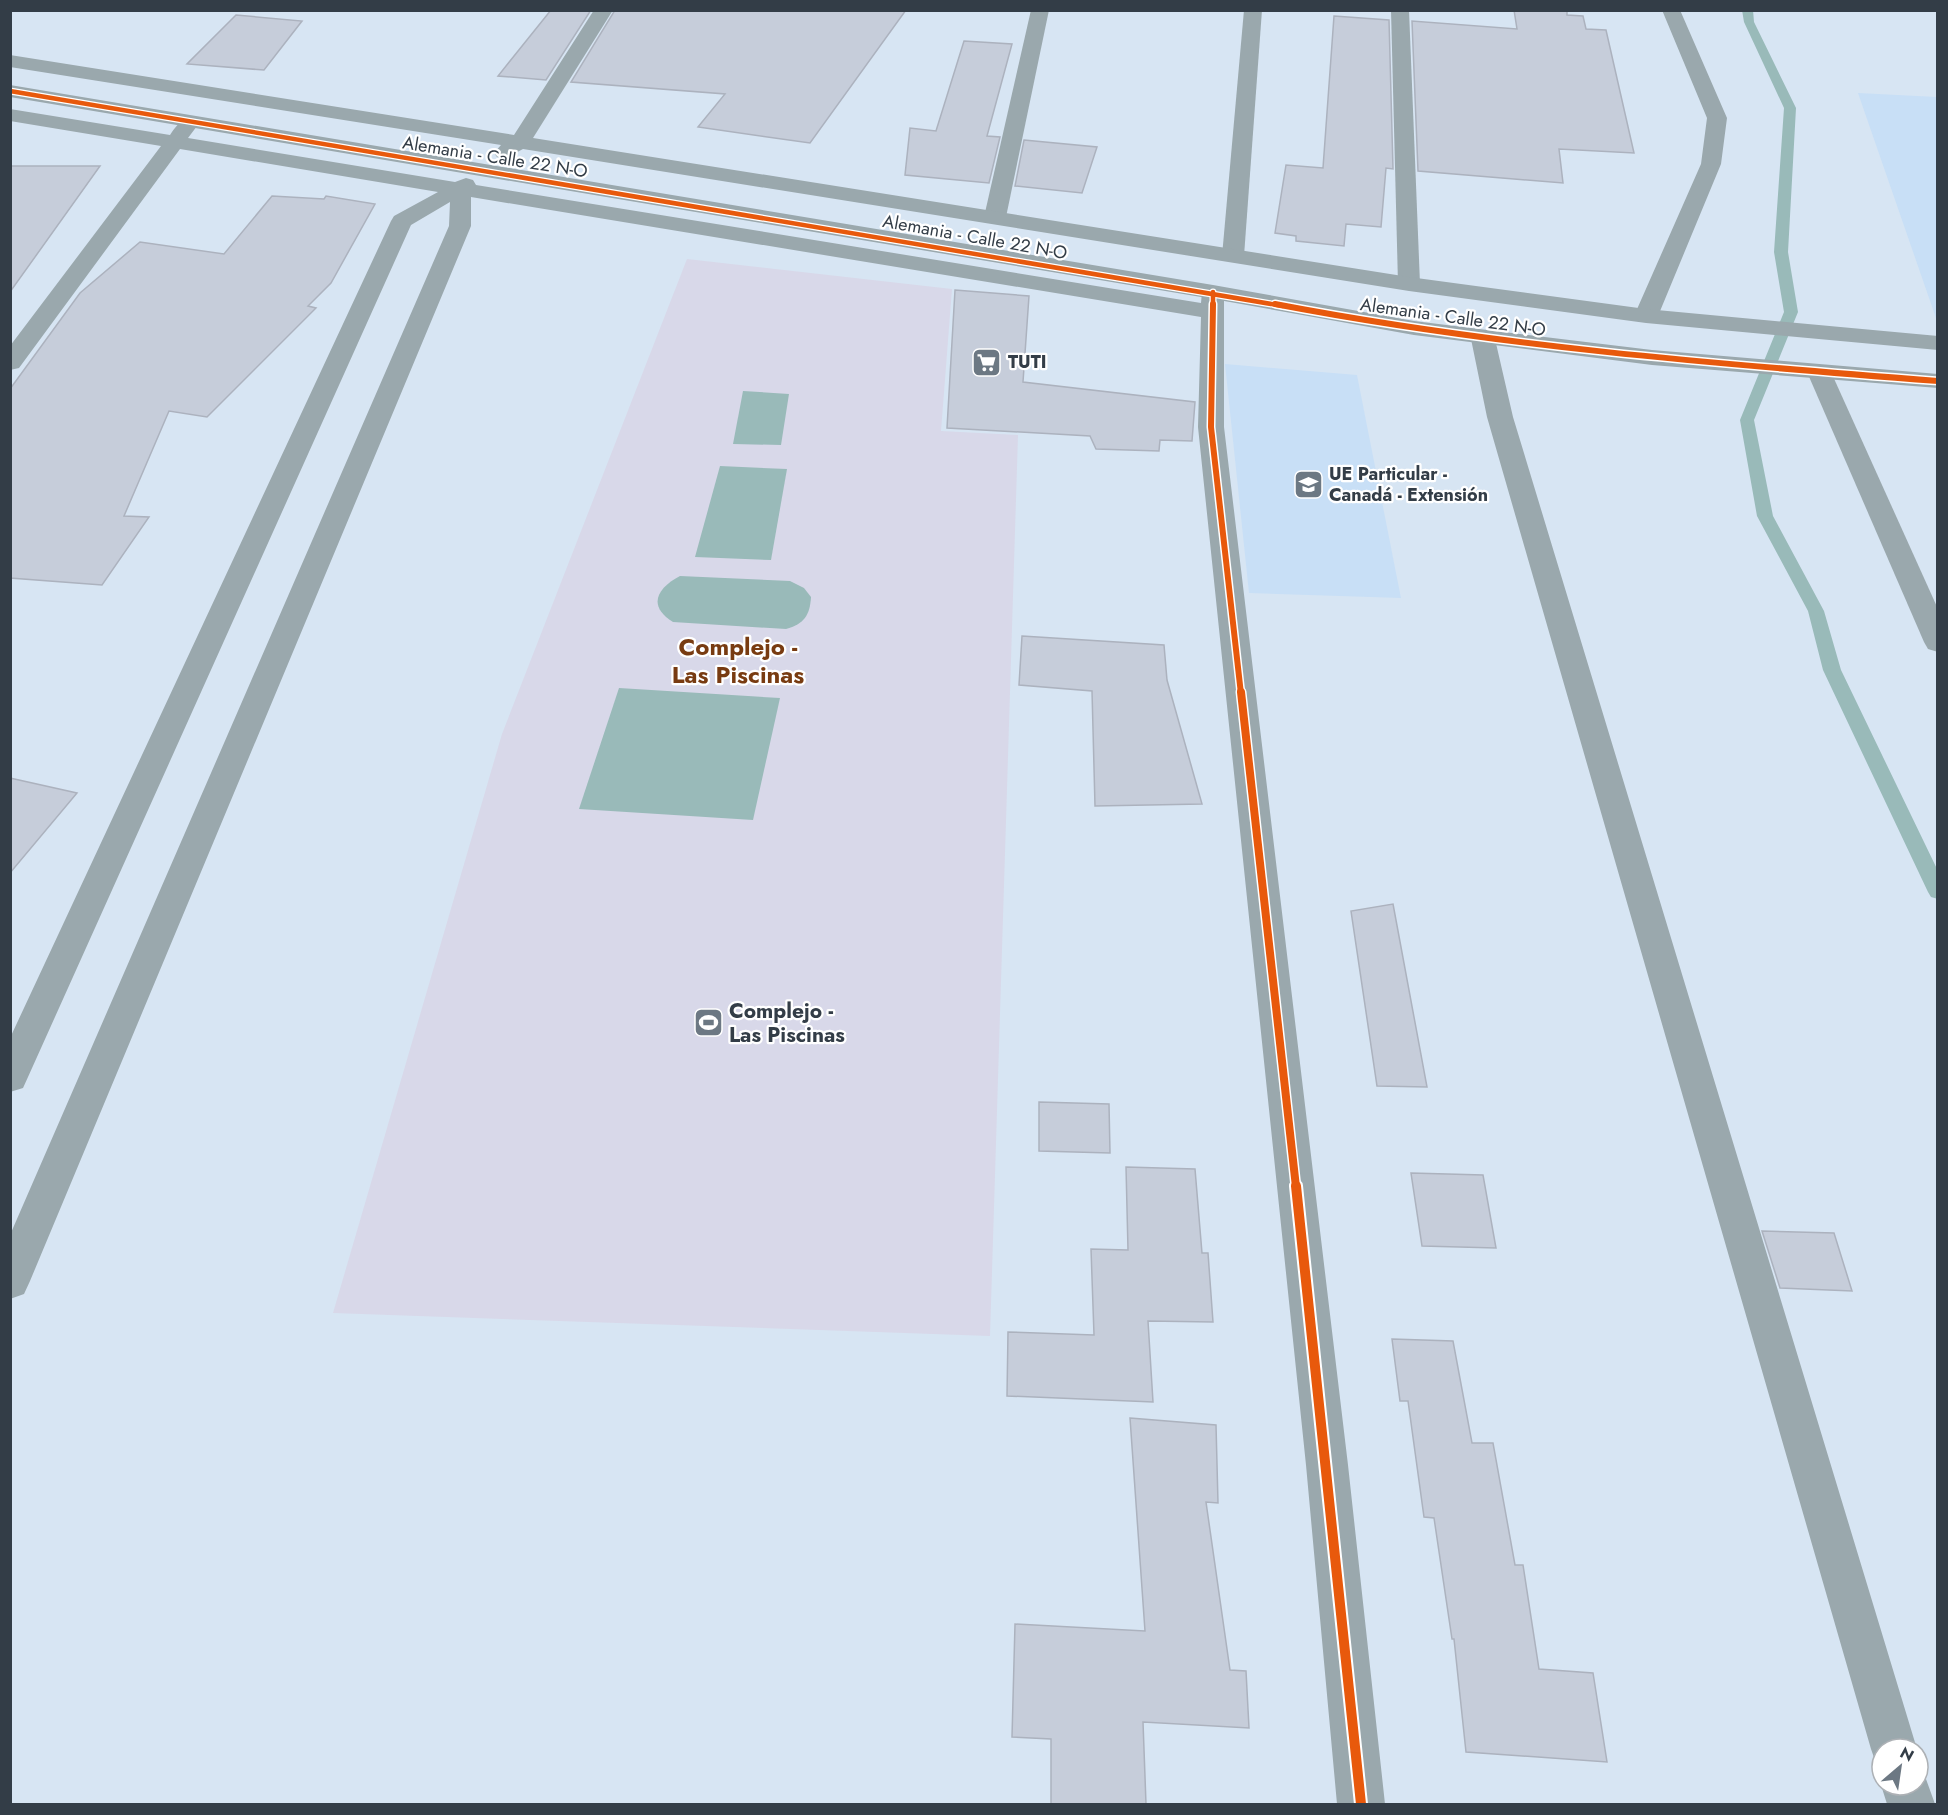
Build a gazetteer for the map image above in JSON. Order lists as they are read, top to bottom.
{
  "streets": {
    "street": ["Alemania - Calle 22 N-O"]
  },
  "districts": ["Complejo - Las Piscinas"],
  "places": {
    "supermarket": ["TUTI"],
    "school or university": ["UE Particular - Canadá - Extensión"],
    "sports": ["Complejo - Las Piscinas"]
  },
  "north": "top right"
}
